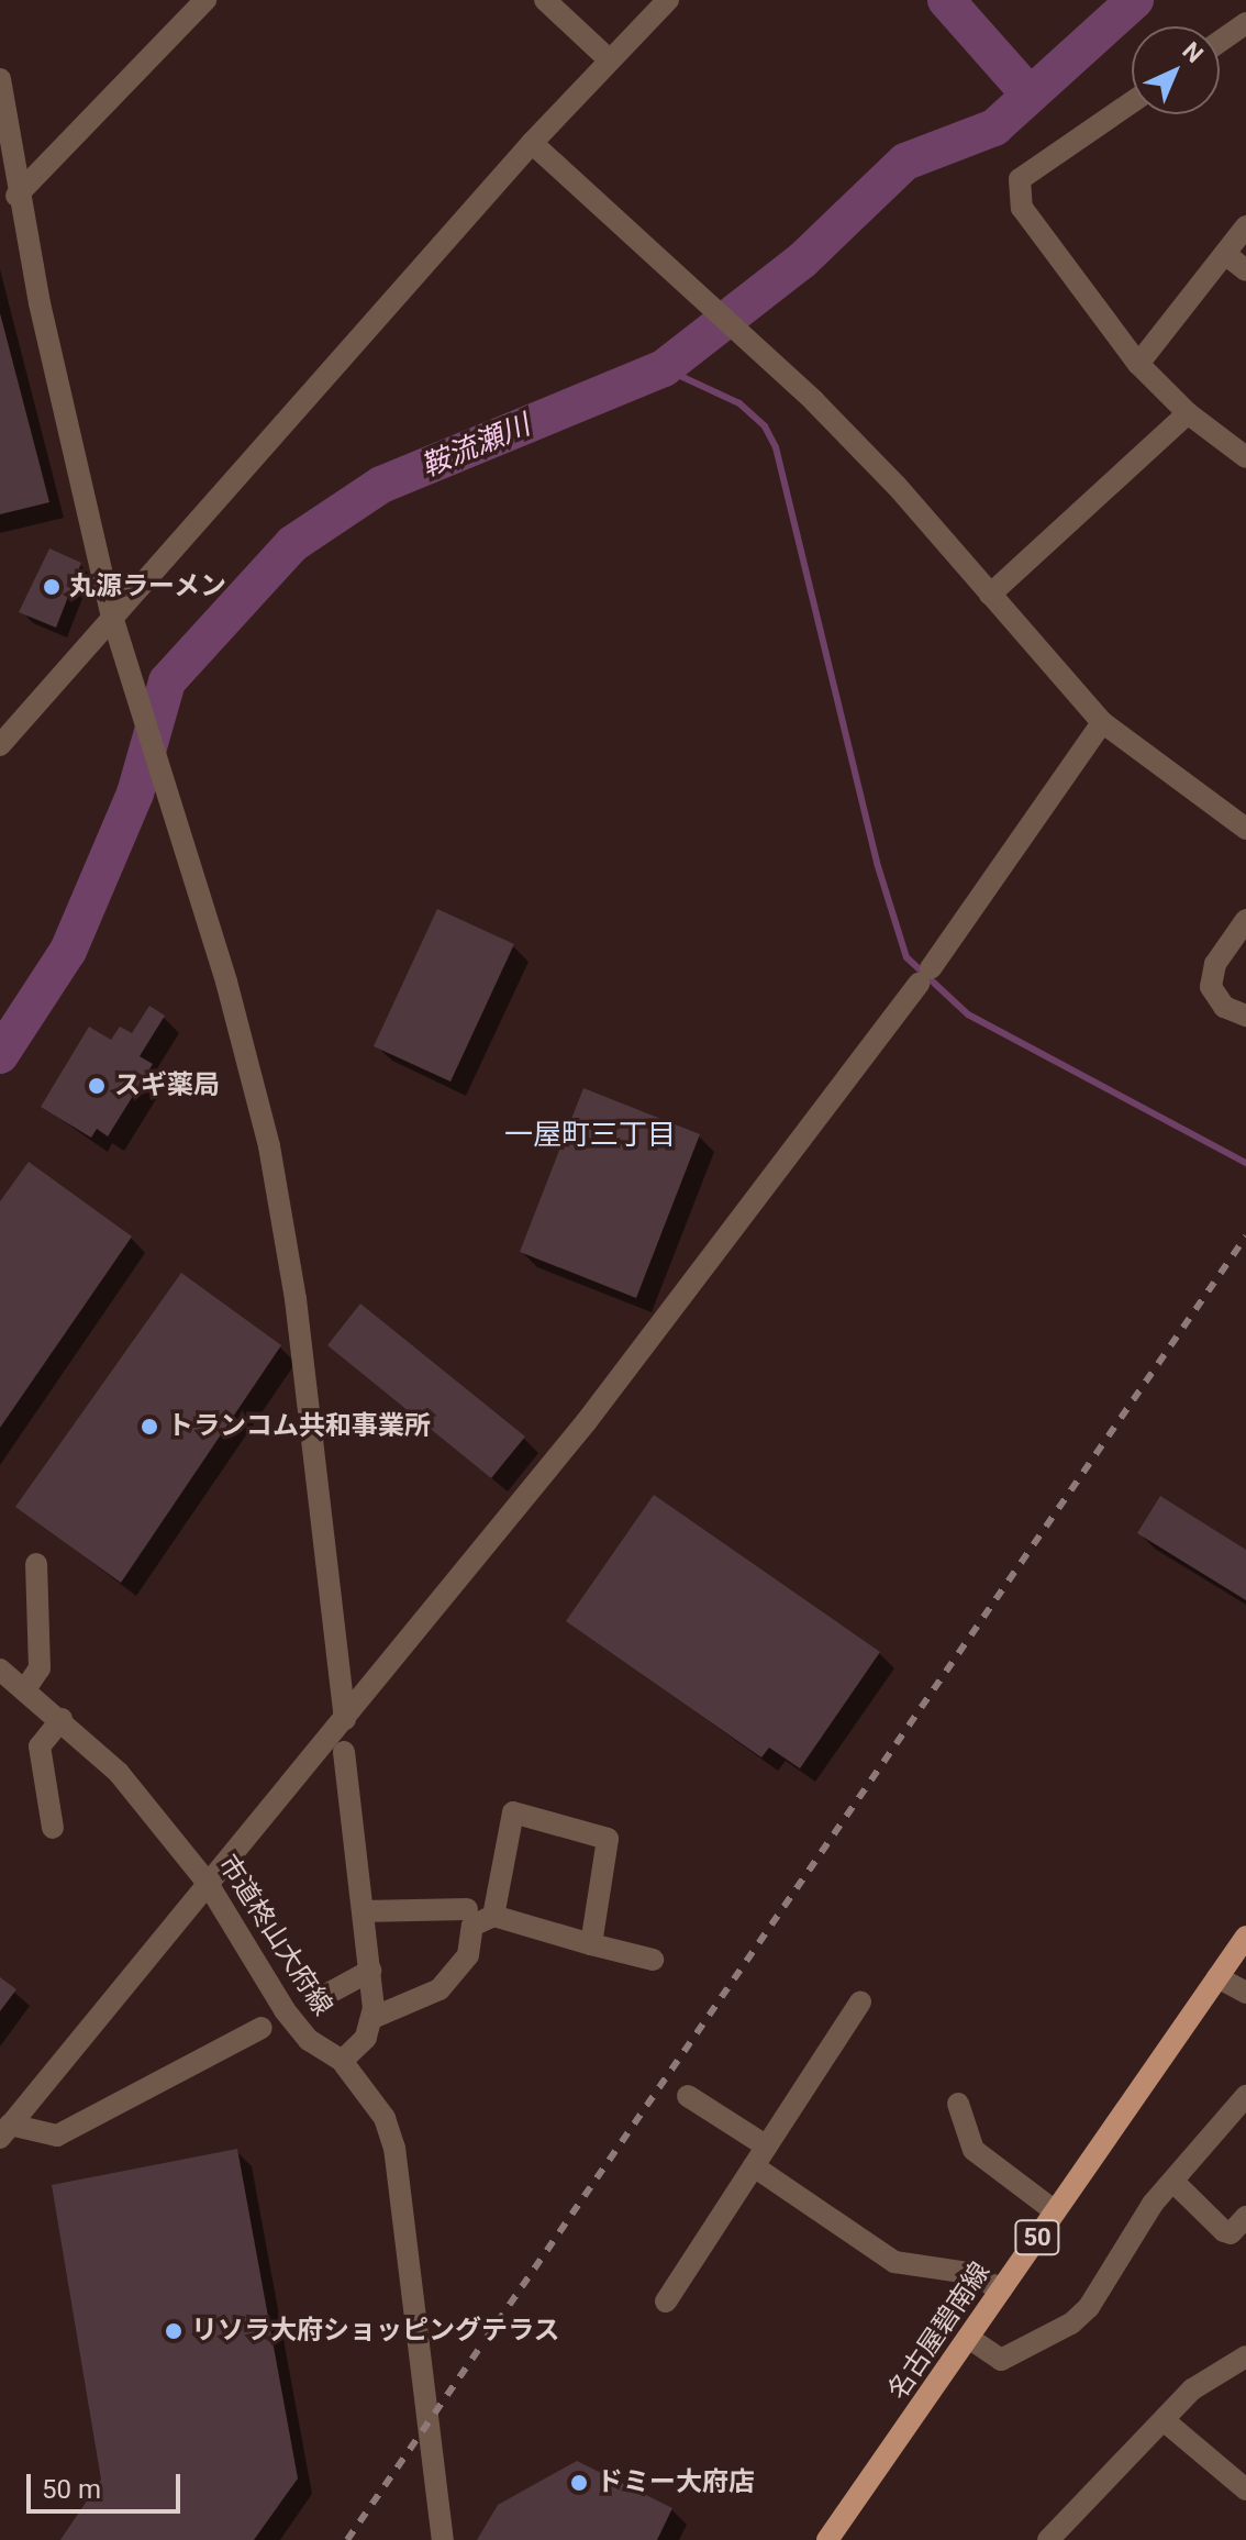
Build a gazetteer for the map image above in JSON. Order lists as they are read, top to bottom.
{
  "streets": {
    "main road": ["50", "名古屋碧南線"],
    "street": ["市道柊山大府線"]
  },
  "districts": ["一屋町三丁目"],
  "water": ["鞍流瀬川"],
  "places": [
    "丸源ラーメン",
    "スギ薬局",
    "トランコム共和事業所",
    "リソラ大府ショッピングテラス",
    "ドミー大府店"
  ],
  "scale_bar": "50 m",
  "north": "top right"
}
